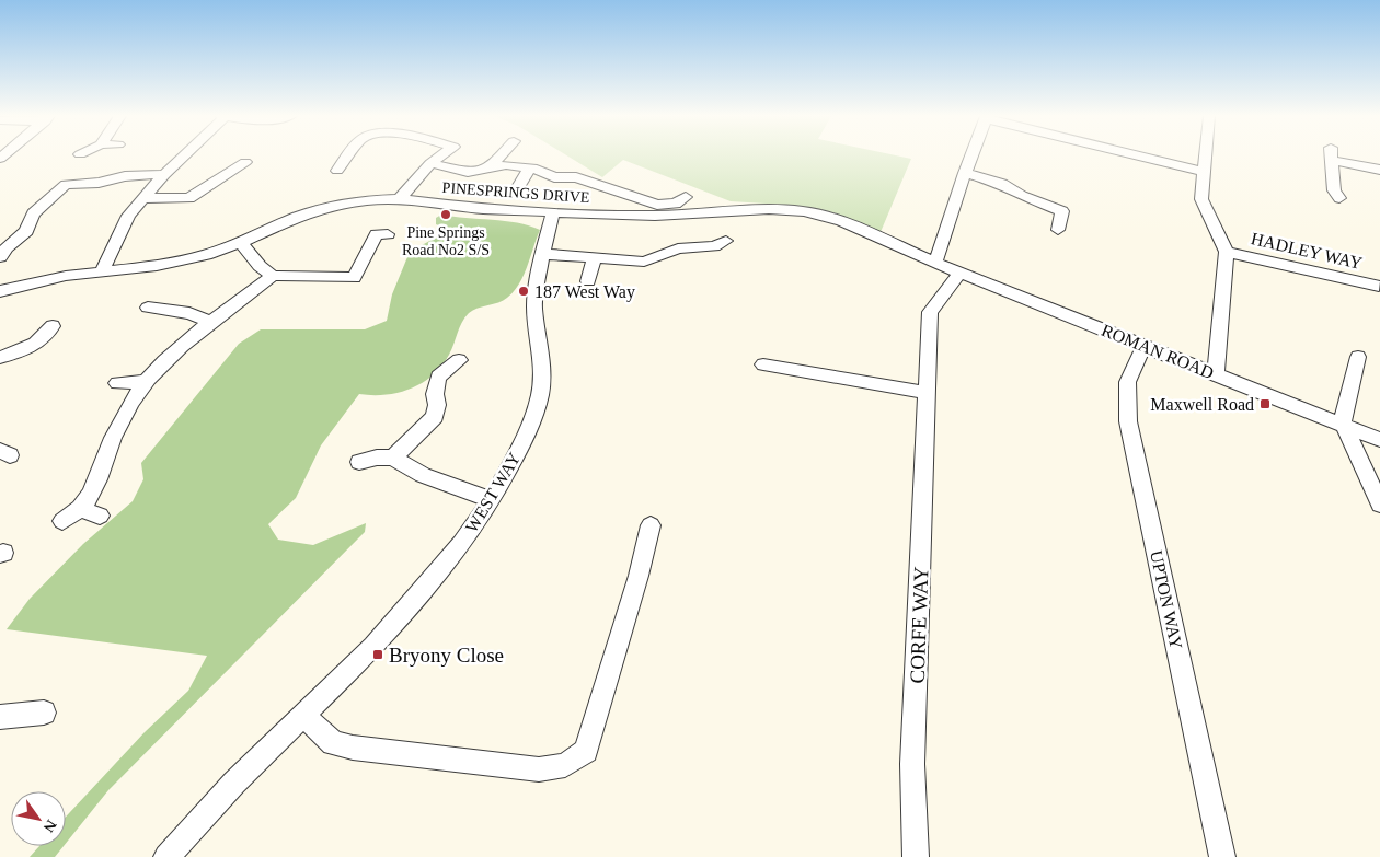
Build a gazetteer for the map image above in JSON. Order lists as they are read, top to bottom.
{
  "streets": {
    "street": [
      "PINESPRINGS DRIVE",
      "HADLEY WAY",
      "ROMAN ROAD",
      "WEST WAY",
      "UPTON WAY",
      "CORFE WAY"
    ]
  },
  "crossings": [
    ["PINESPRINGS DRIVE", "ROMAN ROAD"],
    ["PINESPRINGS DRIVE", "WEST WAY"],
    ["ROMAN ROAD", "UPTON WAY"],
    ["ROMAN ROAD", "CORFE WAY"]
  ],
  "places": {
    "other": ["Pine Springs Road No2 S/S", "187 West Way"],
    "transit": ["Maxwell Road", "Bryony Close"]
  },
  "north": "bottom right"
}
